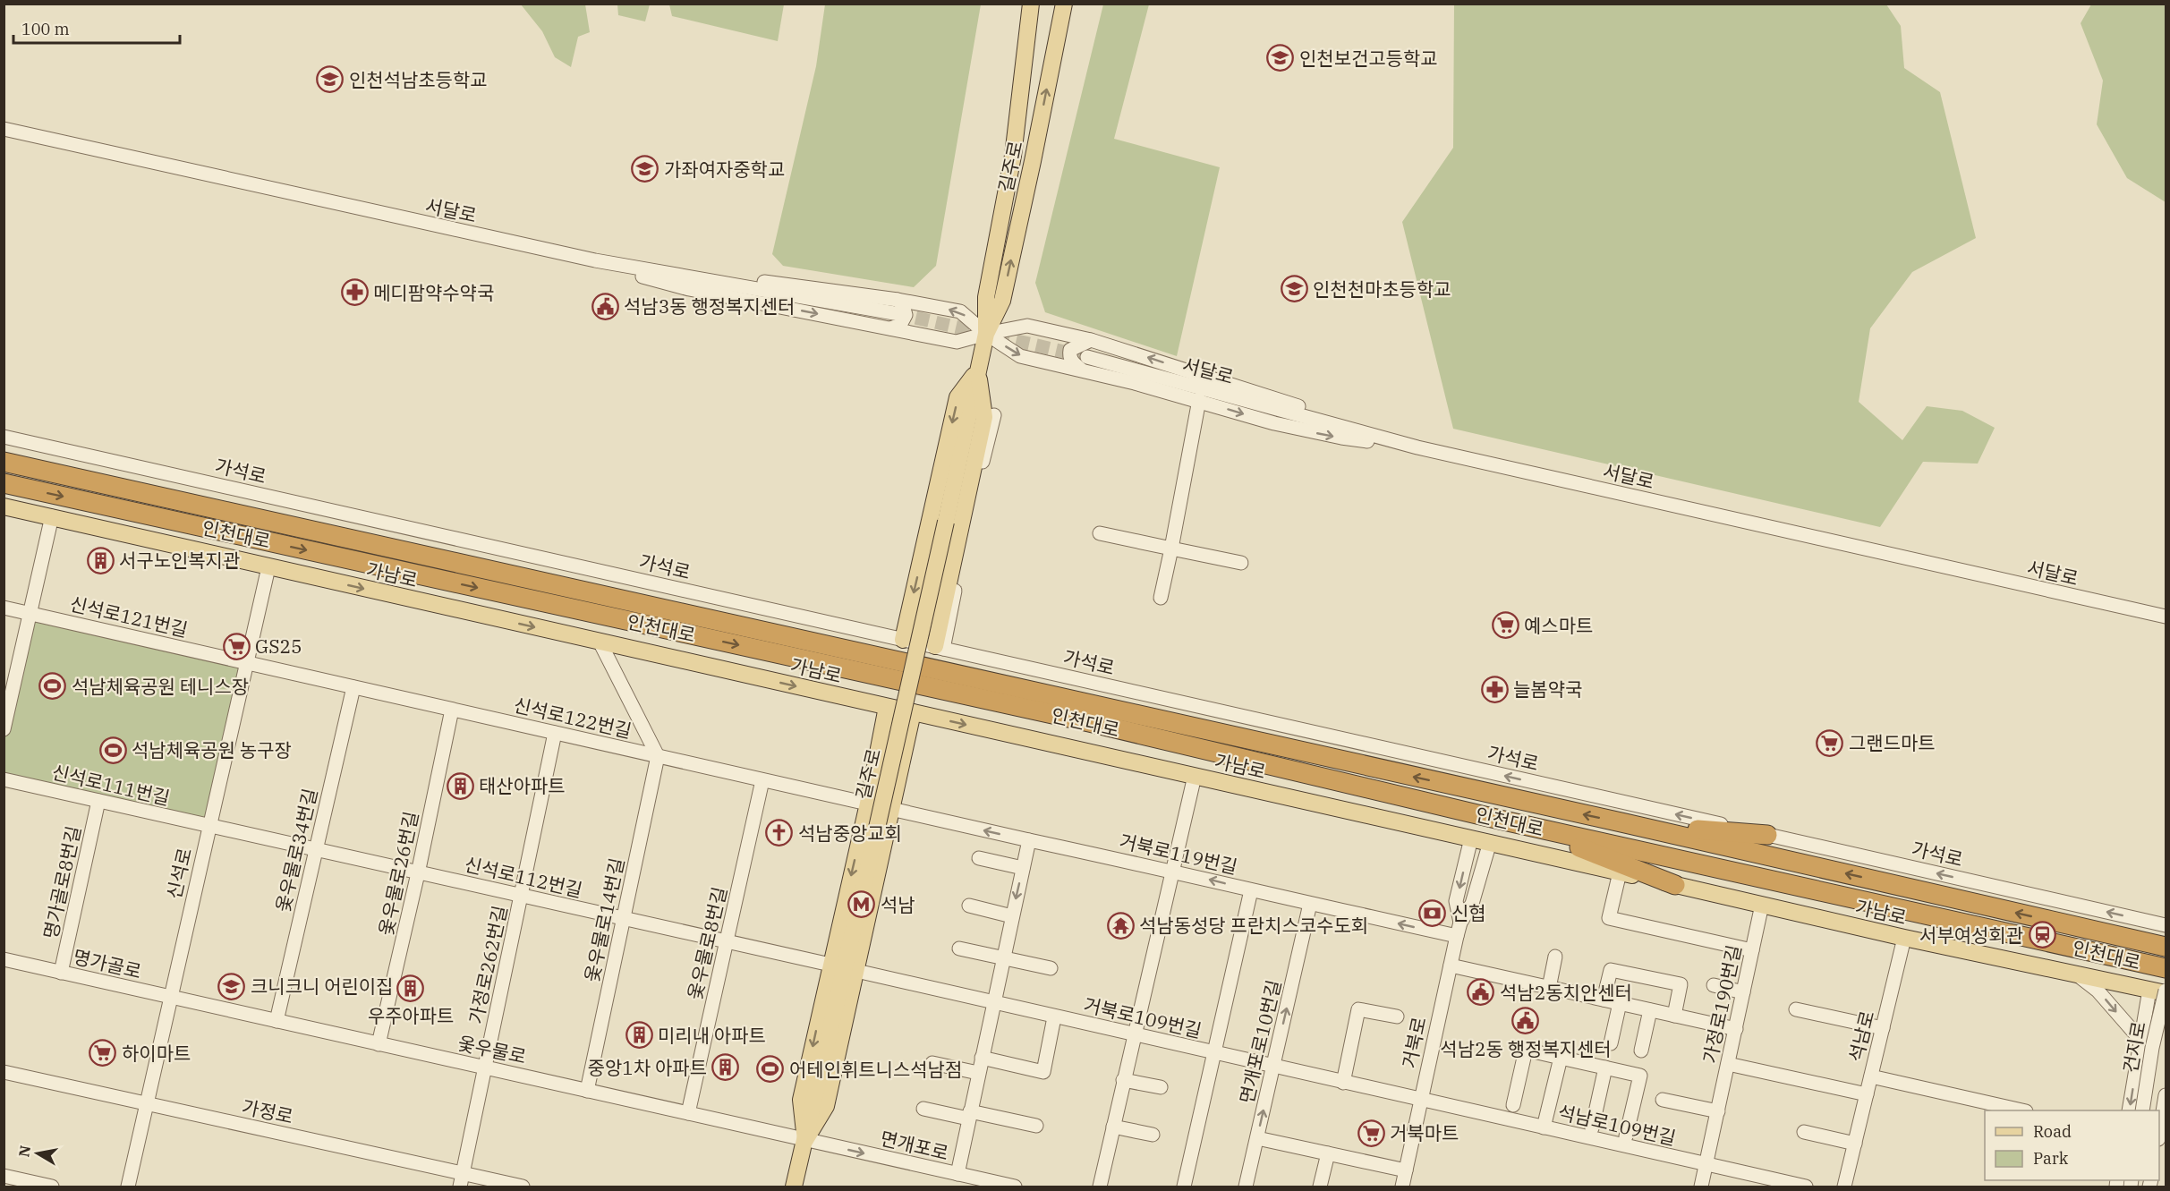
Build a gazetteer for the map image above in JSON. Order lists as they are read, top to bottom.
{
  "streets": {
    "highway": ["인천대로"],
    "main road": ["길주로", "가남로"],
    "street": [
      "서달로",
      "가석로",
      "신석로121번길",
      "신석로122번길",
      "신석로111번길",
      "옻우물로34번길",
      "거북로119번길",
      "신석로",
      "옻우물로26번길",
      "신석로112번길",
      "명가골로8번길",
      "옻우물로14번길",
      "옻우물로8번길",
      "명가골로",
      "가정로262번길",
      "가정로190번길",
      "거북로109번길",
      "석남로",
      "면개포로10번길",
      "거북로",
      "건지로",
      "옻우물로",
      "가정로",
      "석남로109번길",
      "면개포로"
    ]
  },
  "crossings": [
    ["길주로", "가석로"],
    ["길주로", "옻우물로"],
    ["길주로", "면개포로"],
    ["가남로", "신석로"],
    ["가남로", "가정로190번길"],
    ["가남로", "석남로"],
    ["가남로", "건지로"],
    ["신석로121번길", "신석로122번길"],
    ["신석로121번길", "신석로"],
    ["신석로122번길", "옻우물로34번길"],
    ["신석로122번길", "거북로119번길"],
    ["신석로122번길", "신석로"],
    ["신석로122번길", "옻우물로26번길"],
    ["신석로122번길", "옻우물로14번길"],
    ["신석로122번길", "옻우물로8번길"],
    ["신석로122번길", "가정로262번길"],
    ["신석로111번길", "신석로"],
    ["신석로111번길", "신석로112번길"],
    ["신석로111번길", "명가골로8번길"],
    ["옻우물로34번길", "신석로112번길"],
    ["옻우물로34번길", "옻우물로"],
    ["거북로119번길", "면개포로10번길"],
    ["거북로119번길", "거북로"],
    ["신석로", "신석로112번길"],
    ["신석로", "명가골로"],
    ["신석로", "옻우물로"],
    ["신석로", "가정로"],
    ["옻우물로26번길", "신석로112번길"],
    ["옻우물로26번길", "옻우물로"],
    ["신석로112번길", "옻우물로14번길"],
    ["신석로112번길", "옻우물로8번길"],
    ["신석로112번길", "가정로262번길"],
    ["명가골로8번길", "명가골로"],
    ["옻우물로14번길", "옻우물로"],
    ["옻우물로8번길", "옻우물로"],
    ["명가골로", "옻우물로"],
    ["가정로262번길", "옻우물로"],
    ["가정로262번길", "가정로"],
    ["가정로190번길", "석남로109번길"],
    ["거북로109번길", "면개포로10번길"],
    ["거북로109번길", "거북로"],
    ["거북로109번길", "석남로109번길"],
    ["거북로", "석남로109번길"],
    ["옻우물로", "면개포로"]
  ],
  "one_way": ["가석로", "가남로", "거북로119번길"],
  "places": {
    "school or university": [
      "인천보건고등학교",
      "인천석남초등학교",
      "가좌여자중학교",
      "인천천마초등학교",
      "크니크니 어린이집"
    ],
    "pharmacy": ["메디팜약수약국", "늘봄약국"],
    "public building": ["석남3동 행정복지센터", "석남2동치안센터", "석남2동 행정복지센터"],
    "building": [
      "서구노인복지관",
      "태산아파트",
      "우주아파트",
      "미리내 아파트",
      "중앙1차 아파트"
    ],
    "supermarket": [
      "예스마트",
      "GS25",
      "그랜드마트",
      "하이마트",
      "거북마트"
    ],
    "sports": ["석남체육공원 테니스장", "석남체육공원 농구장", "어테인휘트니스석남점"],
    "church": ["석남중앙교회"],
    "metro station": ["석남"],
    "bank": ["신협"],
    "temple": ["석남동성당 프란치스코수도회"],
    "station": ["서부여성회관"]
  },
  "legend": ["Road", "Park"],
  "scale_bar": "100 m",
  "north": "left"
}
